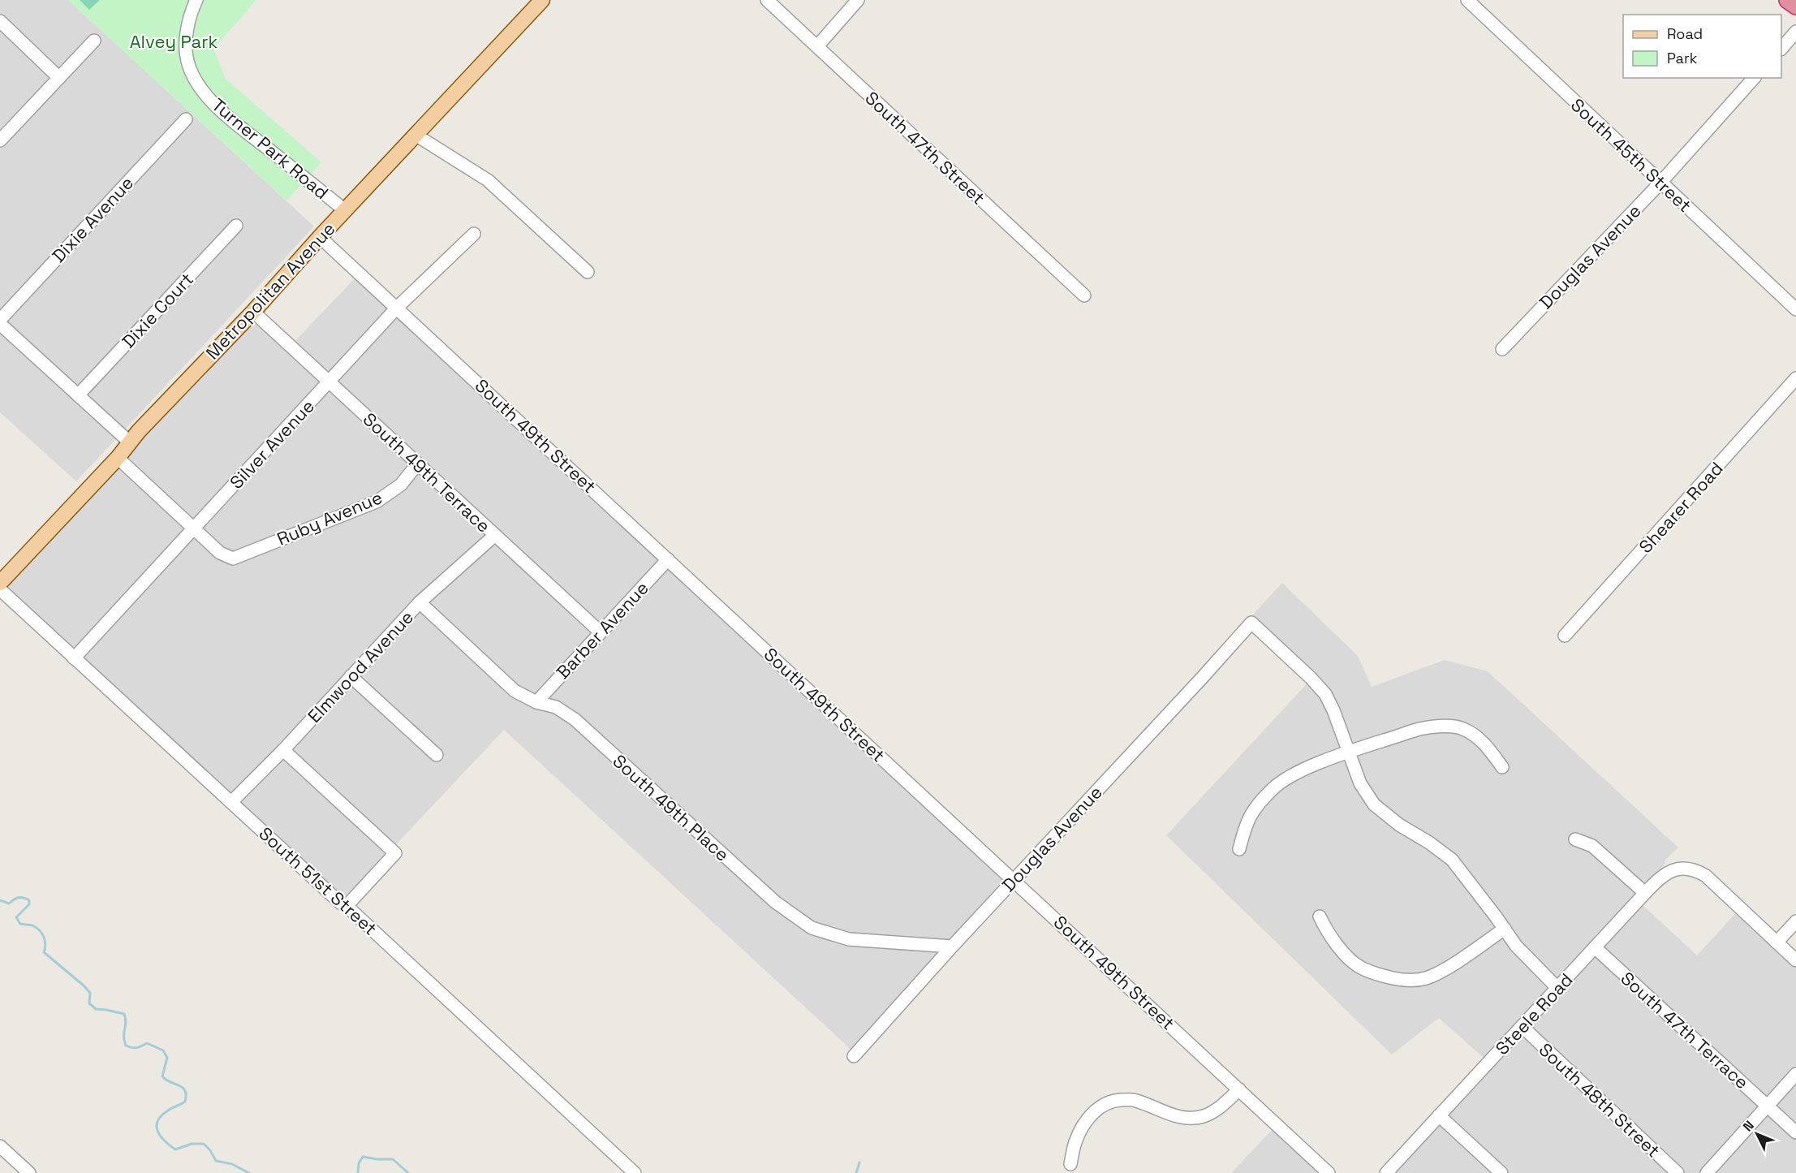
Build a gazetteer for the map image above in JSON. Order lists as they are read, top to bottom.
{
  "streets": {
    "main road": ["Metropolitan Avenue"],
    "street": [
      "South 47th Street",
      "Turner Park Road",
      "South 45th Street",
      "Dixie Avenue",
      "Douglas Avenue",
      "Dixie Court",
      "South 49th Street",
      "Silver Avenue",
      "South 49th Terrace",
      "Shearer Road",
      "Ruby Avenue",
      "Barber Avenue",
      "Elmwood Avenue",
      "South 49th Place",
      "South 51st Street",
      "Steele Road",
      "South 47th Terrace",
      "South 48th Street"
    ]
  },
  "crossings": [
    ["Turner Park Road", "Metropolitan Avenue"],
    ["South 45th Street", "Douglas Avenue"],
    ["Douglas Avenue", "South 49th Street"],
    ["Douglas Avenue", "South 49th Place"],
    ["Metropolitan Avenue", "South 49th Street"],
    ["Metropolitan Avenue", "South 49th Terrace"],
    ["South 49th Street", "Silver Avenue"],
    ["South 49th Street", "Barber Avenue"],
    ["Silver Avenue", "South 49th Terrace"],
    ["Silver Avenue", "Ruby Avenue"],
    ["Silver Avenue", "South 51st Street"],
    ["South 49th Terrace", "Ruby Avenue"],
    ["South 49th Terrace", "Barber Avenue"],
    ["South 49th Terrace", "Elmwood Avenue"],
    ["Barber Avenue", "South 49th Place"],
    ["Elmwood Avenue", "South 49th Place"],
    ["Elmwood Avenue", "South 51st Street"],
    ["Steele Road", "South 47th Terrace"],
    ["Steele Road", "South 48th Street"]
  ],
  "parks": ["Alvey Park"],
  "legend": ["Road", "Park"],
  "north": "top left"
}
